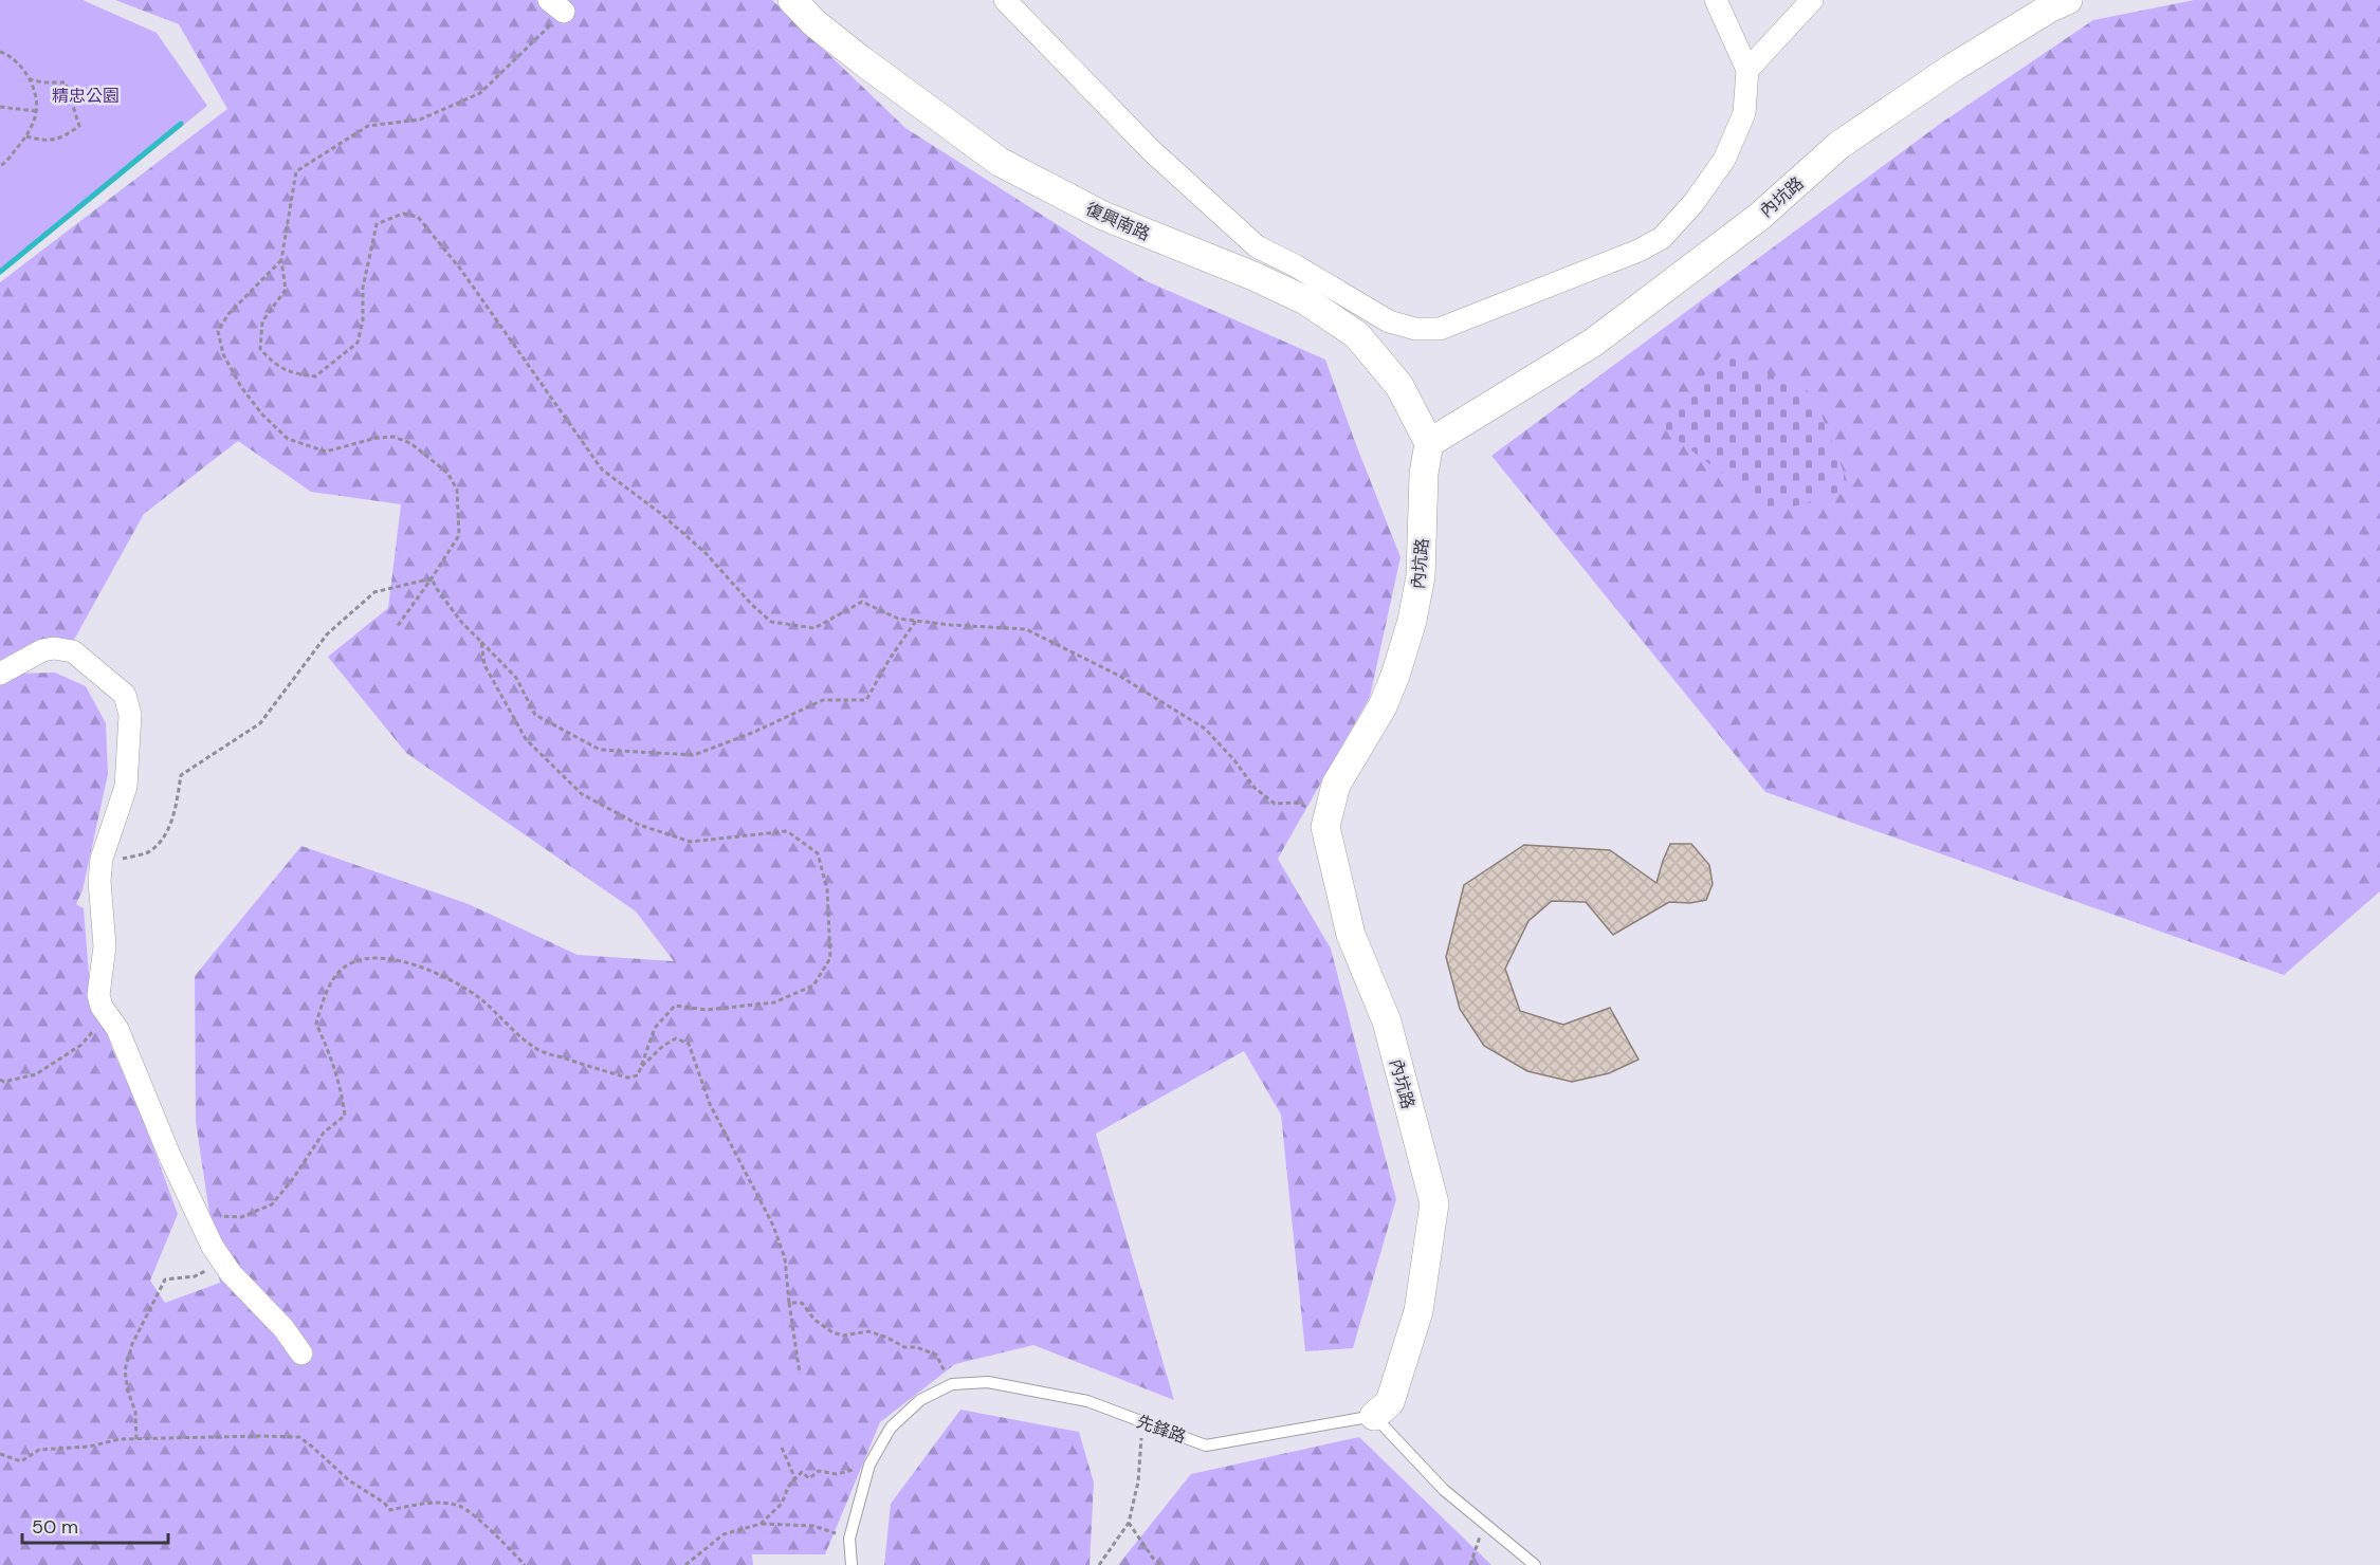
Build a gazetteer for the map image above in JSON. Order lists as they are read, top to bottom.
{
  "streets": {
    "street": ["內坑路", "復興南路"],
    "lane": ["先鋒路"]
  },
  "crossings": [
    ["內坑路", "復興南路"],
    ["內坑路", "先鋒路"]
  ],
  "parks": ["精忠公園"],
  "scale_bar": "50 m"
}
